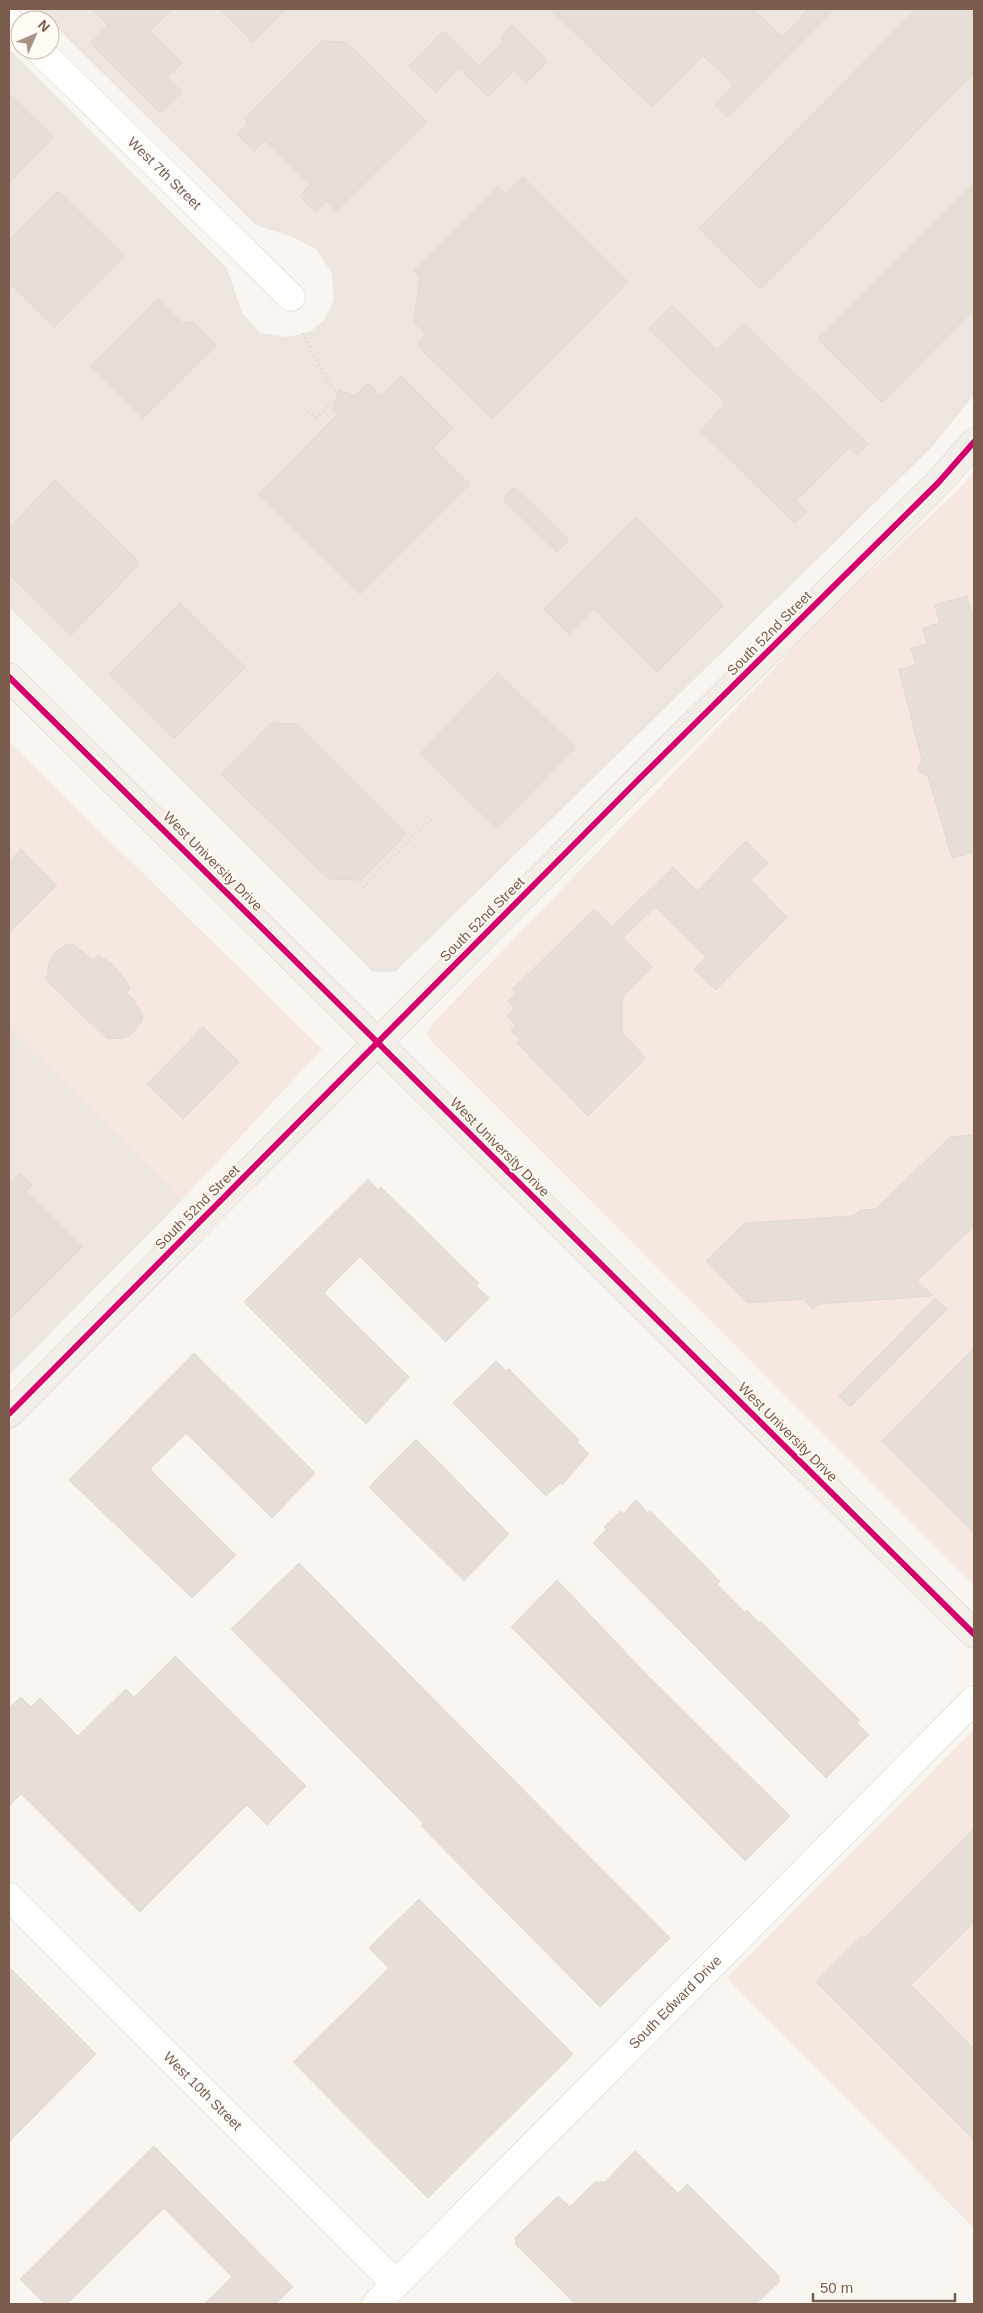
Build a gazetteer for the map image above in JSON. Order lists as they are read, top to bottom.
{
  "streets": {
    "main road": ["South 52nd Street", "West University Drive"],
    "street": ["West 7th Street", "South Edward Drive", "West 10th Street"]
  },
  "crossings": [
    ["South 52nd Street", "West University Drive"],
    ["South Edward Drive", "West 10th Street"]
  ],
  "scale_bar": "50 m",
  "north": "top right"
}
